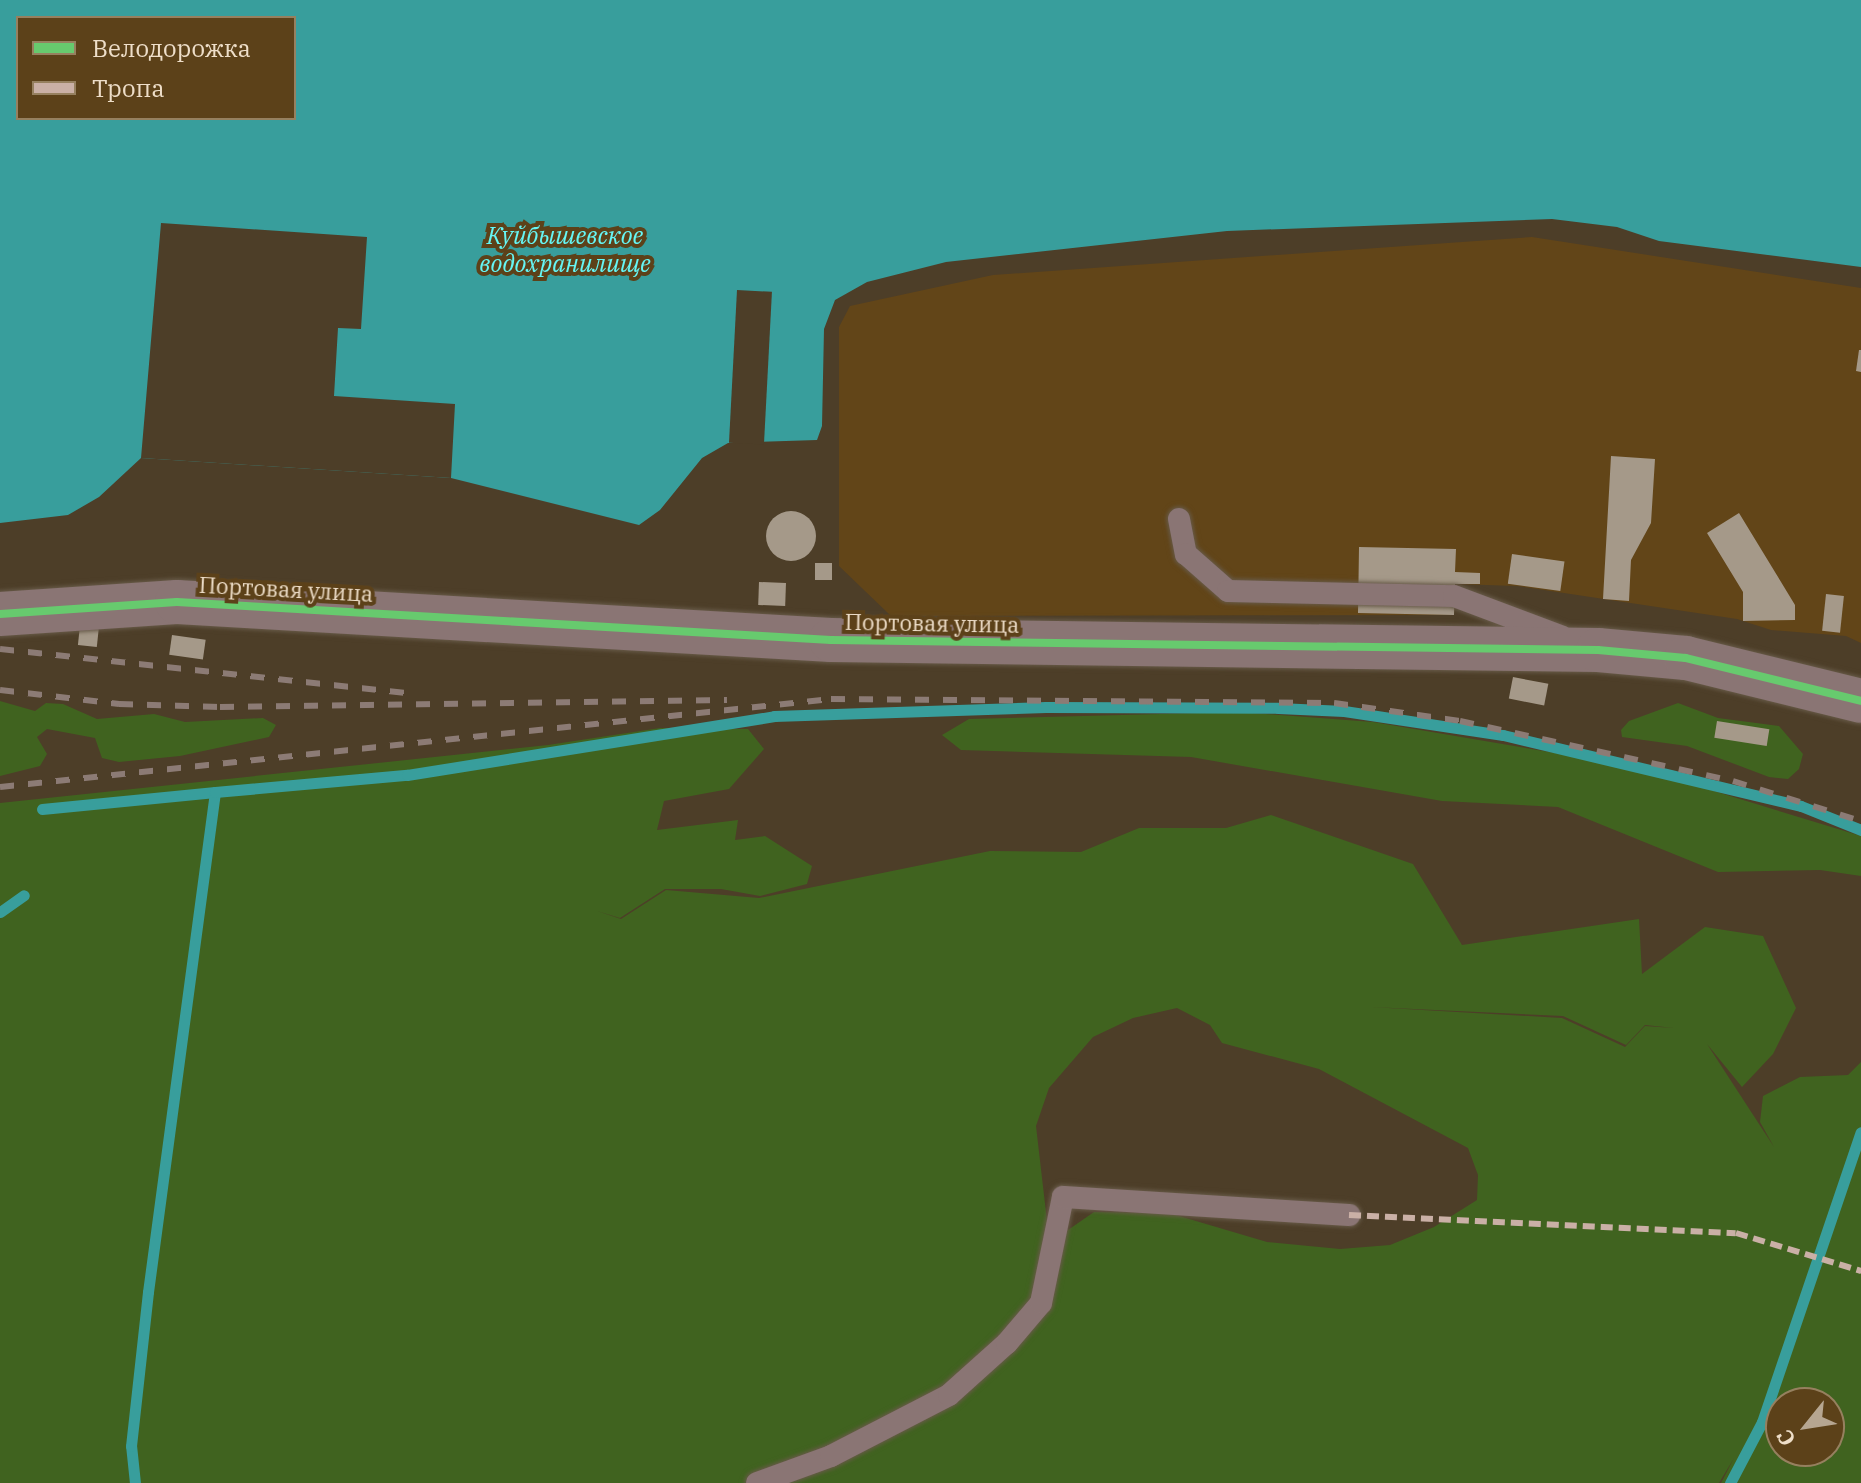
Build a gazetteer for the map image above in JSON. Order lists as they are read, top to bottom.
{
  "streets": {
    "street": ["Портовая улица"]
  },
  "water": ["Куйбышевское водохранилище"],
  "legend": ["Велодорожка", "Тропа"],
  "north": "bottom left"
}
